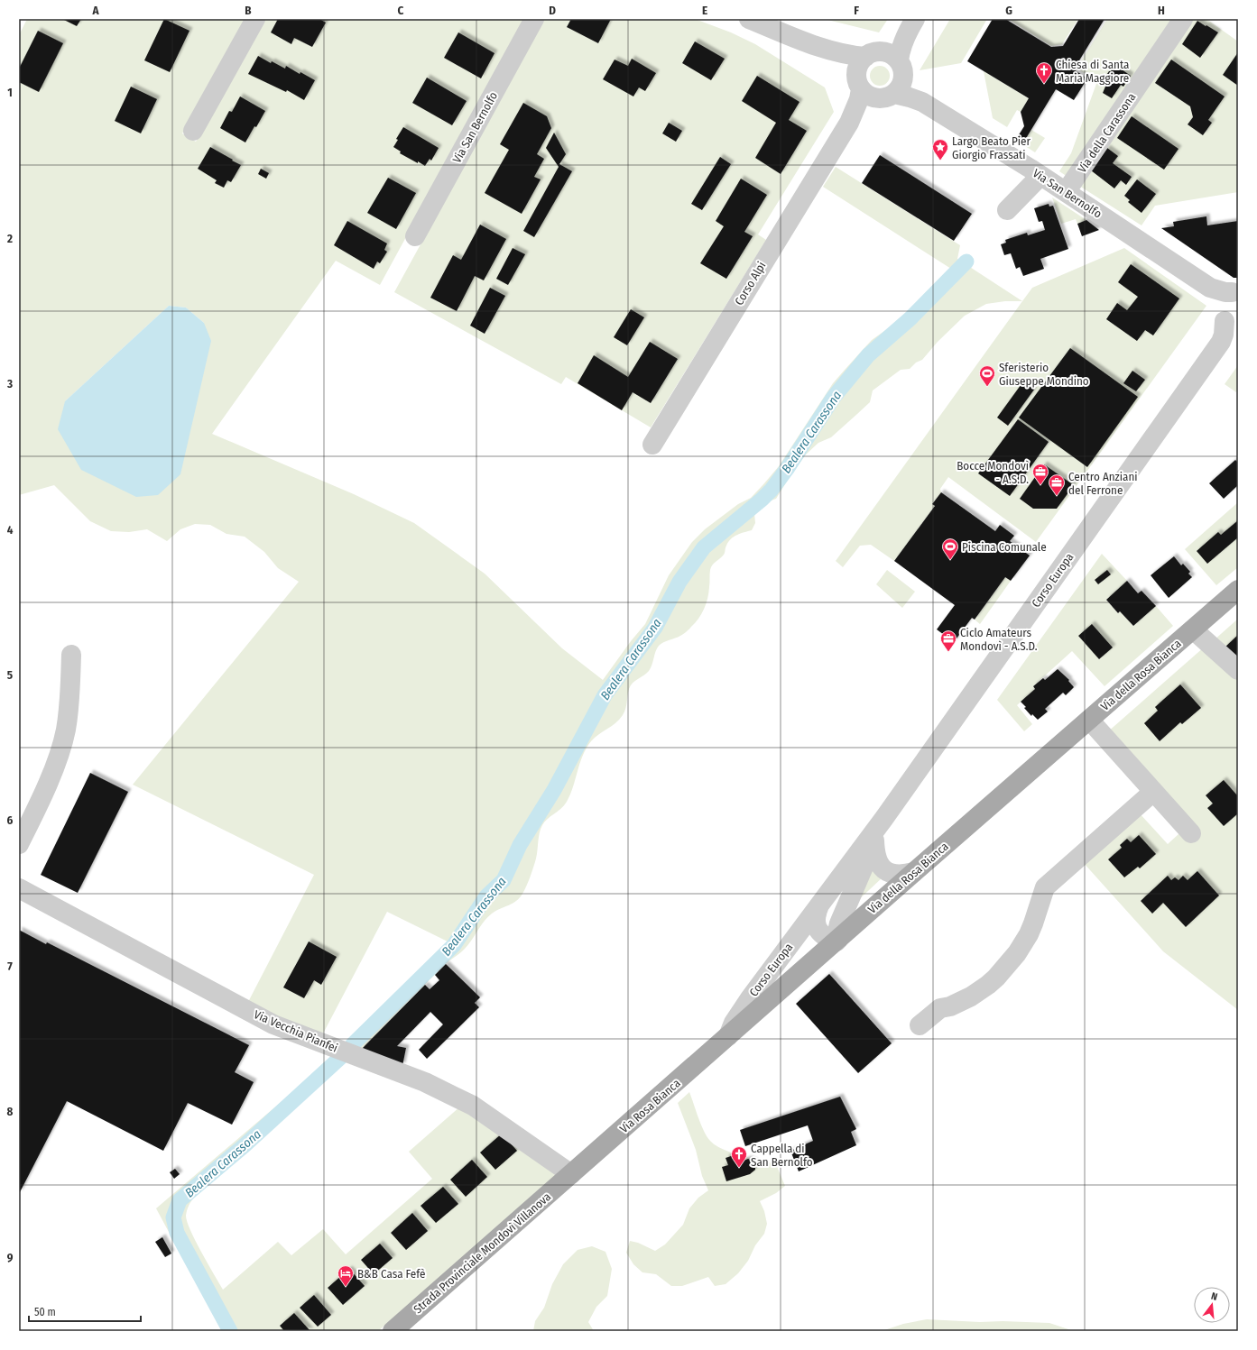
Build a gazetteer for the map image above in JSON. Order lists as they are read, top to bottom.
{
  "streets": {
    "main road": ["Via della Rosa Bianca", "Via Rosa Bianca", "Strada Provinciale Mondovì Villanova"],
    "street": [
      "Via San Bernolfo",
      "Via della Carassona",
      "Corso Alpi",
      "Corso Europa",
      "Via Vecchia Pianfei"
    ]
  },
  "crossings": [
    ["Via San Bernolfo", "Via della Carassona"],
    ["Via San Bernolfo", "Corso Alpi"],
    ["Via San Bernolfo", "Corso Europa"],
    ["Corso Europa", "Via della Rosa Bianca"],
    ["Corso Europa", "Via Rosa Bianca"],
    ["Via della Rosa Bianca", "Via Rosa Bianca"],
    ["Via Vecchia Pianfei", "Via Rosa Bianca"],
    ["Via Vecchia Pianfei", "Strada Provinciale Mondovì Villanova"],
    ["Via Rosa Bianca", "Strada Provinciale Mondovì Villanova"]
  ],
  "water": ["Bealera Carassona"],
  "places": {
    "church": ["Chiesa di Santa Maria Maggiore", "Cappella di San Bernolfo"],
    "place": ["Largo Beato Pier Giorgio Frassati"],
    "sports": ["Sferisterio Giuseppe Mondino", "Piscina Comunale"],
    "office": ["Bocce Mondovì - A.S.D.", "Centro Anziani del Ferrone", "Ciclo Amateurs Mondovì - A.S.D."],
    "hotel": ["B&B Casa Fefè"]
  },
  "scale_bar": "50 m",
  "north": "top",
  "grid": {
    "columns": [
      "A",
      "B",
      "C",
      "D",
      "E",
      "F",
      "G",
      "H"
    ],
    "rows": [
      "1",
      "2",
      "3",
      "4",
      "5",
      "6",
      "7",
      "8",
      "9"
    ]
  }
}
